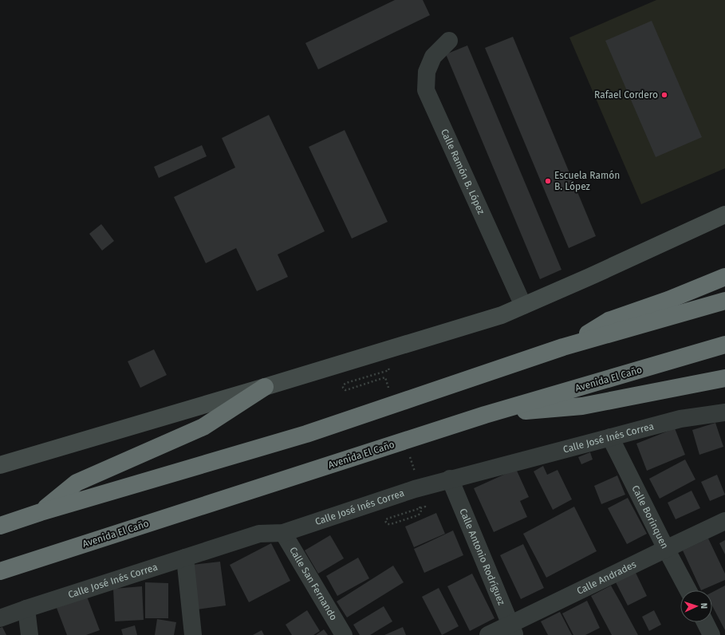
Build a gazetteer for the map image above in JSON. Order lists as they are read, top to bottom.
{
  "streets": {
    "highway": ["Avenida El Caño"],
    "street": [
      "Calle Ramón B. López",
      "Calle José Inés Correa",
      "Calle Borinquen",
      "Calle Antonio Rodríguez",
      "Calle Andrades",
      "Calle San Fernando"
    ]
  },
  "crossings": [
    ["Calle José Inés Correa", "Calle Borinquen"],
    ["Calle José Inés Correa", "Calle Antonio Rodríguez"],
    ["Calle José Inés Correa", "Calle San Fernando"],
    ["Calle Borinquen", "Calle Andrades"],
    ["Calle Antonio Rodríguez", "Calle Andrades"]
  ],
  "places": ["Rafael Cordero", "Escuela Ramón B. López"],
  "north": "right"
}
